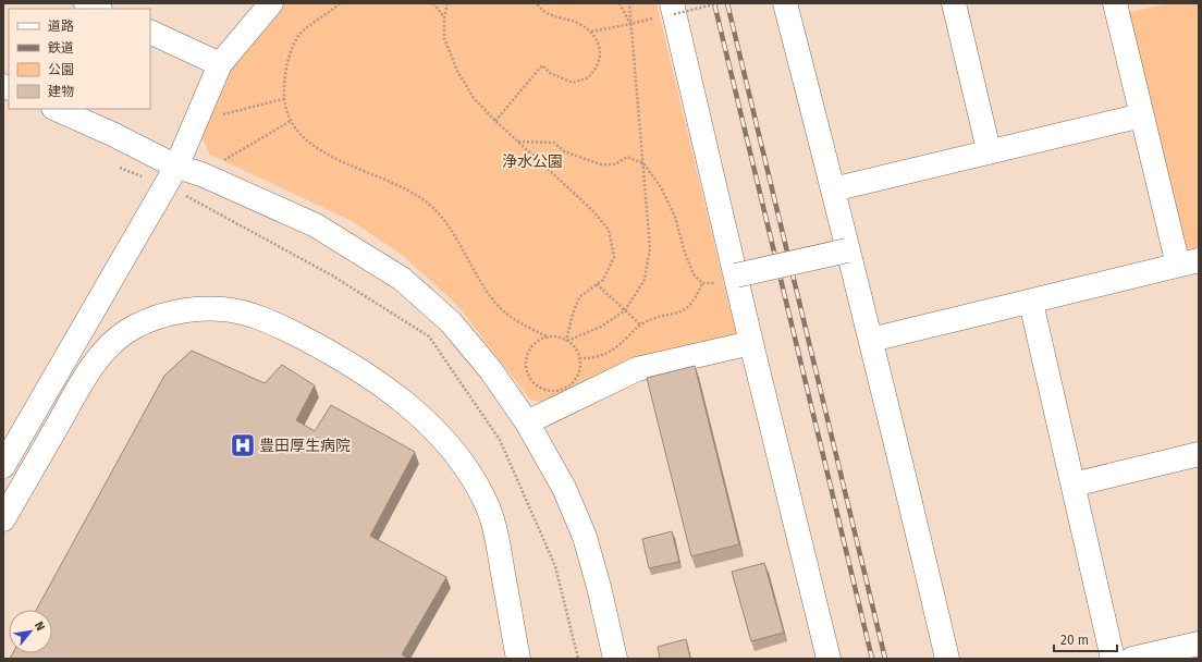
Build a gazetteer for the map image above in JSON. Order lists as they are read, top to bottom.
{
  "parks": ["浄水公園"],
  "places": {
    "hospital": ["豊田厚生病院"]
  },
  "legend": [
    "道路",
    "鉄道",
    "公園",
    "建物"
  ],
  "scale_bar": "20 m",
  "north": "top right"
}
